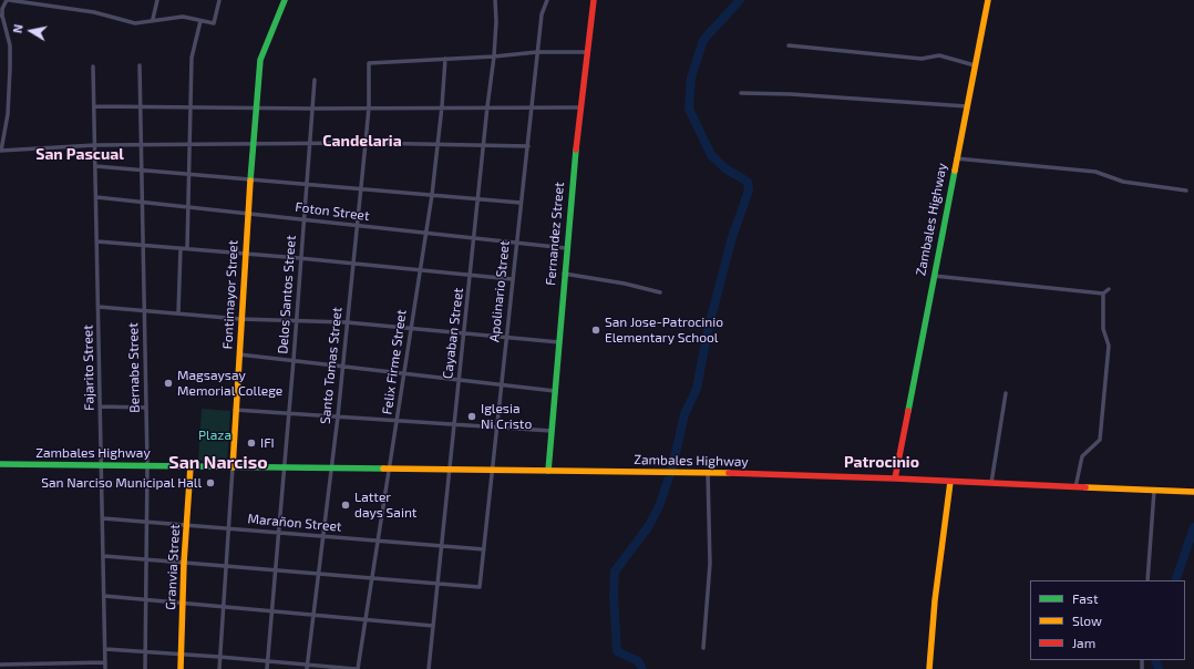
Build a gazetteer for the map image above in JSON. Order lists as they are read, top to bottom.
{
  "streets": {
    "main road": [
      "Zambales Highway",
      "Fernandez Street",
      "Fontimayor Street",
      "Granvia Street"
    ],
    "street": [
      "Foton Street",
      "Apolinario Street",
      "Delos Santos Street",
      "Cayaban Street",
      "Felix Firme Street",
      "Santo Tomas Street",
      "Fajarito Street",
      "Bernabe Street",
      "Marañon Street"
    ]
  },
  "crossings": [
    ["Foton Street", "Fernandez Street"],
    ["Foton Street", "Apolinario Street"],
    ["Foton Street", "Fontimayor Street"],
    ["Foton Street", "Delos Santos Street"],
    ["Foton Street", "Cayaban Street"],
    ["Foton Street", "Felix Firme Street"],
    ["Foton Street", "Santo Tomas Street"],
    ["Foton Street", "Fajarito Street"],
    ["Foton Street", "Bernabe Street"],
    ["Zambales Highway", "Fernandez Street"],
    ["Zambales Highway", "Apolinario Street"],
    ["Zambales Highway", "Fontimayor Street"],
    ["Zambales Highway", "Delos Santos Street"],
    ["Zambales Highway", "Cayaban Street"],
    ["Zambales Highway", "Felix Firme Street"],
    ["Zambales Highway", "Santo Tomas Street"],
    ["Zambales Highway", "Fajarito Street"],
    ["Zambales Highway", "Bernabe Street"],
    ["Zambales Highway", "Granvia Street"],
    ["Apolinario Street", "Cayaban Street"],
    ["Apolinario Street", "Marañon Street"],
    ["Fontimayor Street", "Marañon Street"],
    ["Delos Santos Street", "Marañon Street"],
    ["Cayaban Street", "Marañon Street"],
    ["Felix Firme Street", "Santo Tomas Street"],
    ["Felix Firme Street", "Marañon Street"],
    ["Santo Tomas Street", "Marañon Street"],
    ["Fajarito Street", "Marañon Street"],
    ["Bernabe Street", "Marañon Street"],
    ["Marañon Street", "Granvia Street"]
  ],
  "districts": [
    "Candelaria",
    "San Pascual",
    "Patrocinio",
    "San Narciso"
  ],
  "parks": ["Plaza"],
  "places": [
    "San Jose-Patrocinio Elementary School",
    "Magsaysay Memorial College",
    "Iglesia Ni Cristo",
    "IFI",
    "San Narciso Municipal Hall",
    "Latter days Saint"
  ],
  "legend": ["Fast", "Slow", "Jam"],
  "north": "left"
}
